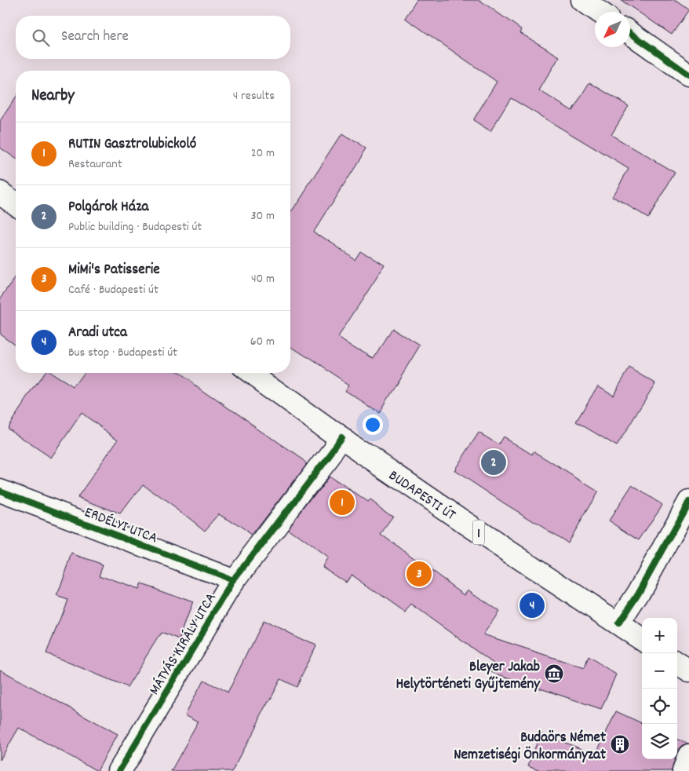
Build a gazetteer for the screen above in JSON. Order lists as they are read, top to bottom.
{
  "streets": {
    "street": [
      "BUDAPESTI ÚT",
      "ERDÉLYI UTCA",
      "1",
      "MÁTYÁS KIRÁLY UTCA"
    ]
  },
  "crossings": [
    ["BUDAPESTI ÚT", "MÁTYÁS KIRÁLY UTCA"],
    ["ERDÉLYI UTCA", "MÁTYÁS KIRÁLY UTCA"]
  ],
  "places": {
    "museum": ["Bleyer Jakab Helytörténeti Gyűjtemény"],
    "building": ["Budaörs Német Nemzetiségi Önkormányzat"]
  },
  "north": "bottom left",
  "page": {
    "search": "Search here",
    "heading": ["Nearby", "4 results"],
    "list": [
      {
        "mark": "1",
        "name": "RUTIN Gasztrolubickoló",
        "note": "Restaurant",
        "value": "20 m"
      },
      {
        "mark": "2",
        "name": "Polgárok Háza",
        "note": "Public building · Budapesti út",
        "value": "30 m"
      },
      {
        "mark": "3",
        "name": "MiMi's Patisserie",
        "note": "Café · Budapesti út",
        "value": "40 m"
      },
      {
        "mark": "4",
        "name": "Aradi utca",
        "note": "Bus stop · Budapesti út",
        "value": "60 m"
      }
    ],
    "pins": [
      "2",
      "1",
      "3",
      "4"
    ],
    "map_buttons": ["+", "−"]
  }
}
